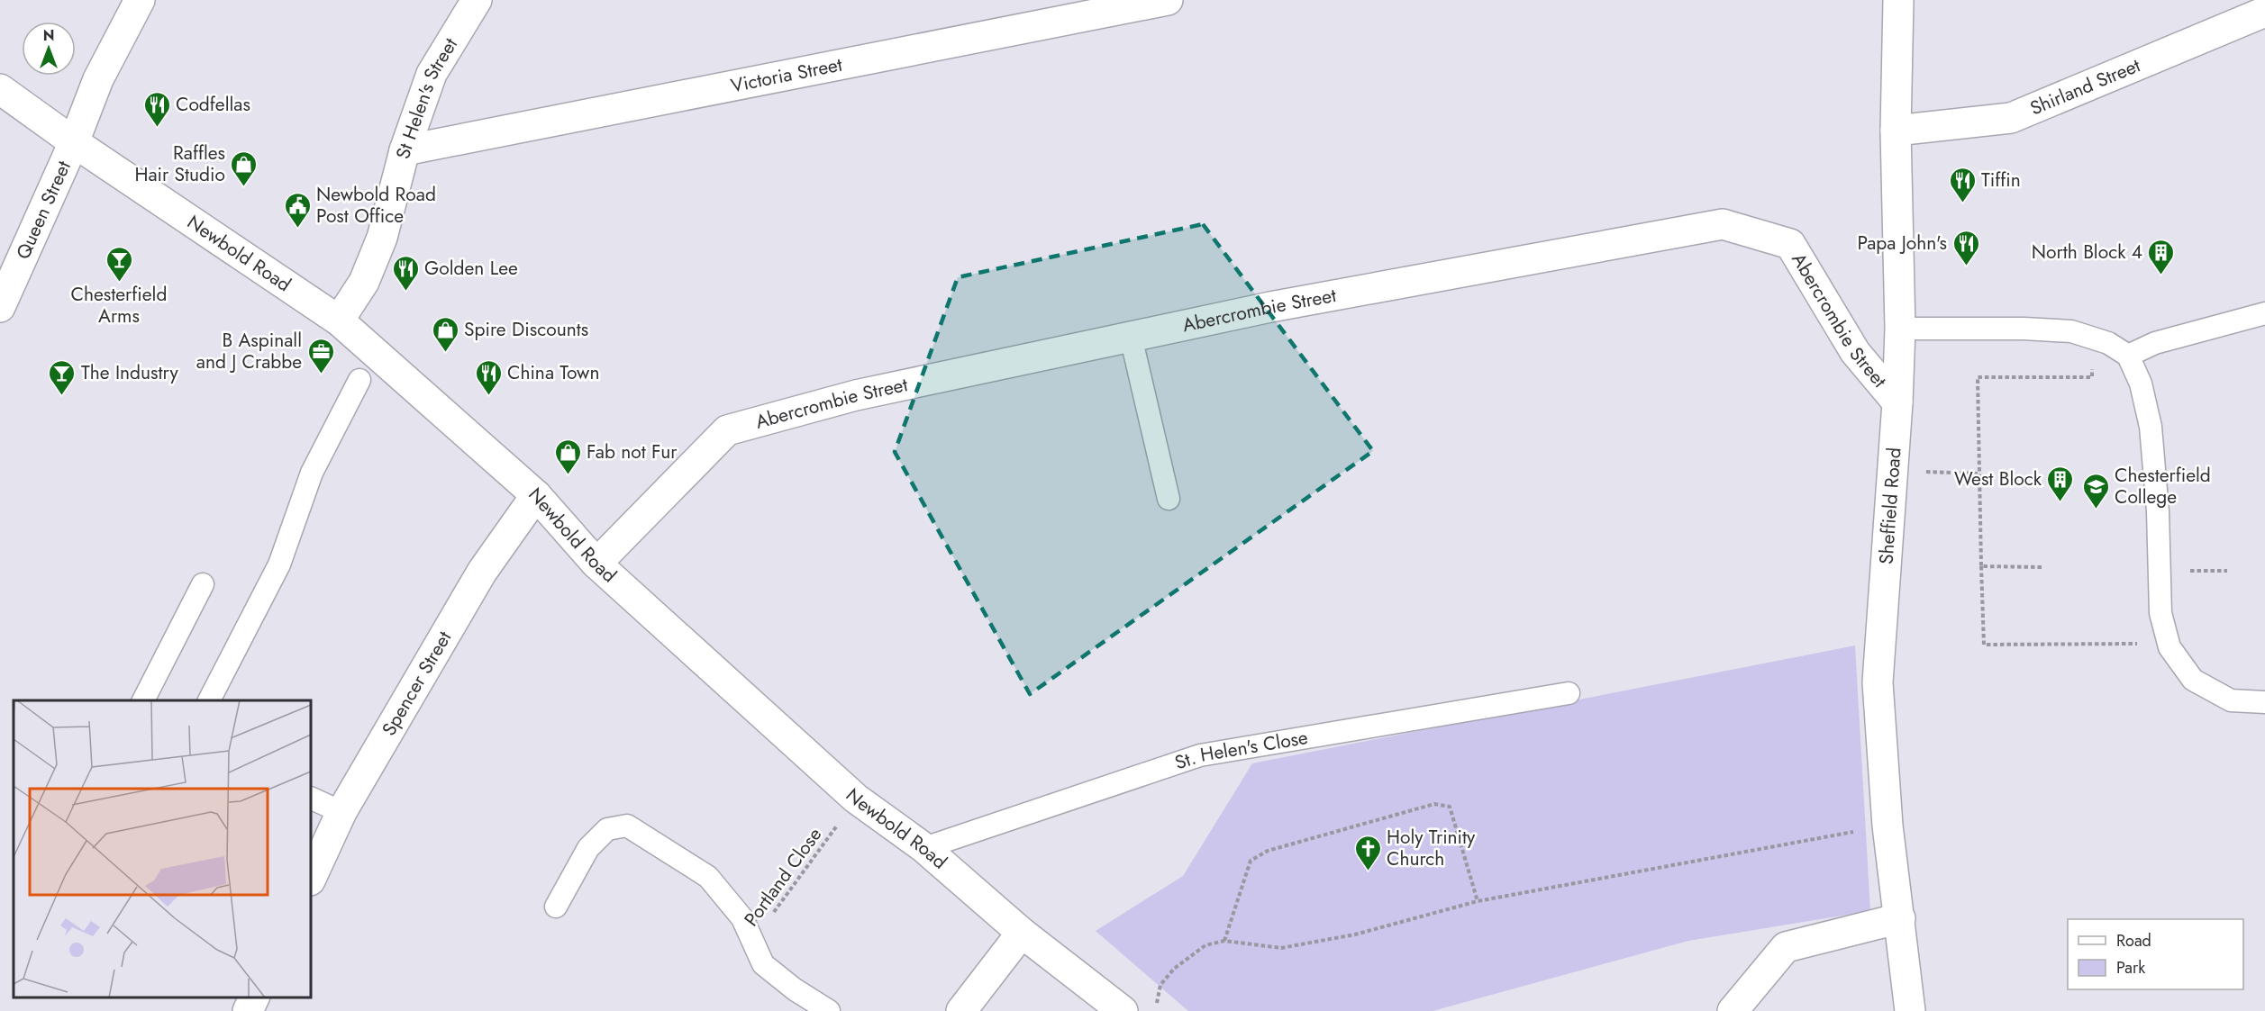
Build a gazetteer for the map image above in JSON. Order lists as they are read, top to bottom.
{
  "streets": {
    "street": [
      "Victoria Street",
      "Shirland Street",
      "St Helen's Street",
      "Queen Street",
      "Newbold Road",
      "Abercrombie Street",
      "Sheffield Road",
      "Spencer Street"
    ],
    "lane": ["St. Helen's Close"],
    "path": ["Portland Close"]
  },
  "crossings": [
    ["Victoria Street", "St Helen's Street"],
    ["Shirland Street", "Sheffield Road"],
    ["St Helen's Street", "Newbold Road"],
    ["Queen Street", "Newbold Road"],
    ["Newbold Road", "Abercrombie Street"],
    ["Newbold Road", "Spencer Street"],
    ["Newbold Road", "St. Helen's Close"],
    ["Abercrombie Street", "Sheffield Road"]
  ],
  "places": {
    "restaurant": [
      "Codfellas",
      "Tiffin",
      "Papa John's",
      "Golden Lee",
      "China Town"
    ],
    "shop": ["Raffles Hair Studio", "Spire Discounts", "Fab not Fur"],
    "public building": ["Newbold Road Post Office"],
    "building": ["North Block 4", "West Block"],
    "bar": ["Chesterfield Arms", "The Industry"],
    "office": ["B Aspinall and J Crabbe"],
    "school or university": ["Chesterfield College"],
    "church": ["Holy Trinity Church"]
  },
  "legend": ["Road", "Park"],
  "north": "top"
}
